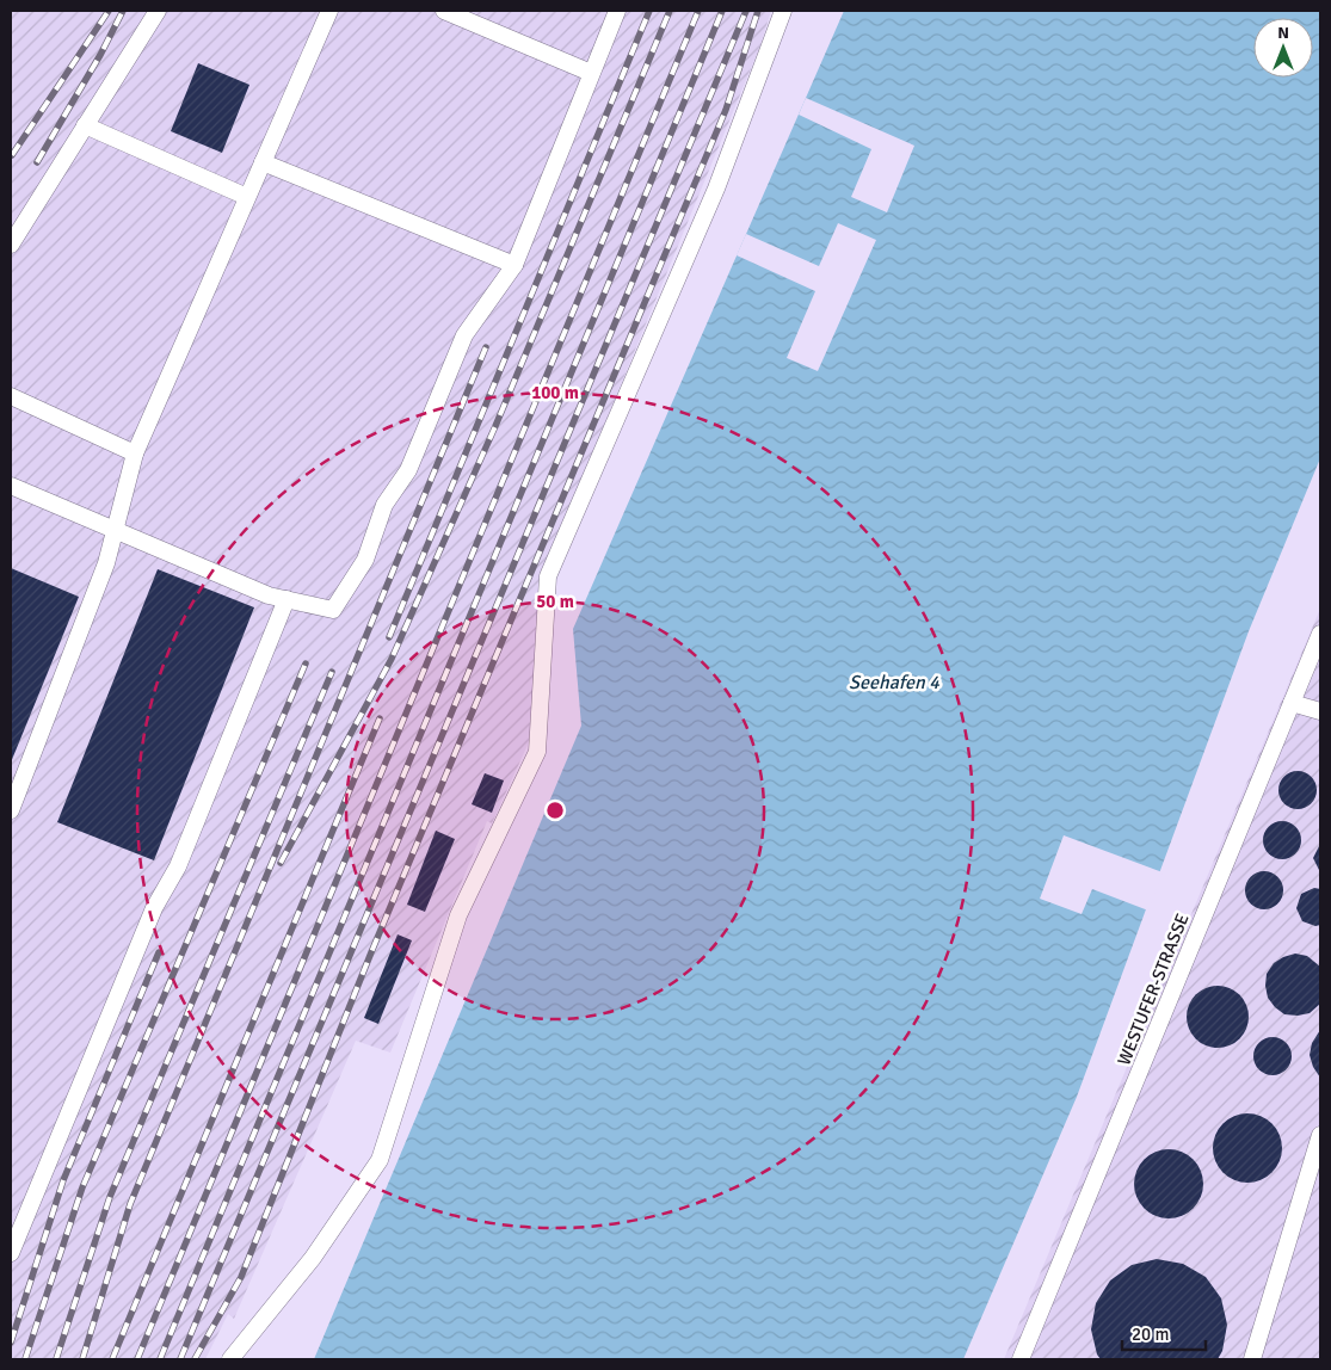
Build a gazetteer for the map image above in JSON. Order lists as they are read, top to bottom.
{
  "streets": {
    "lane": ["WESTUFER-STRASSE"]
  },
  "water": ["Seehafen 4"],
  "scale_bar": "20 m",
  "north": "top",
  "rings": ["100 m", "50 m"]
}
